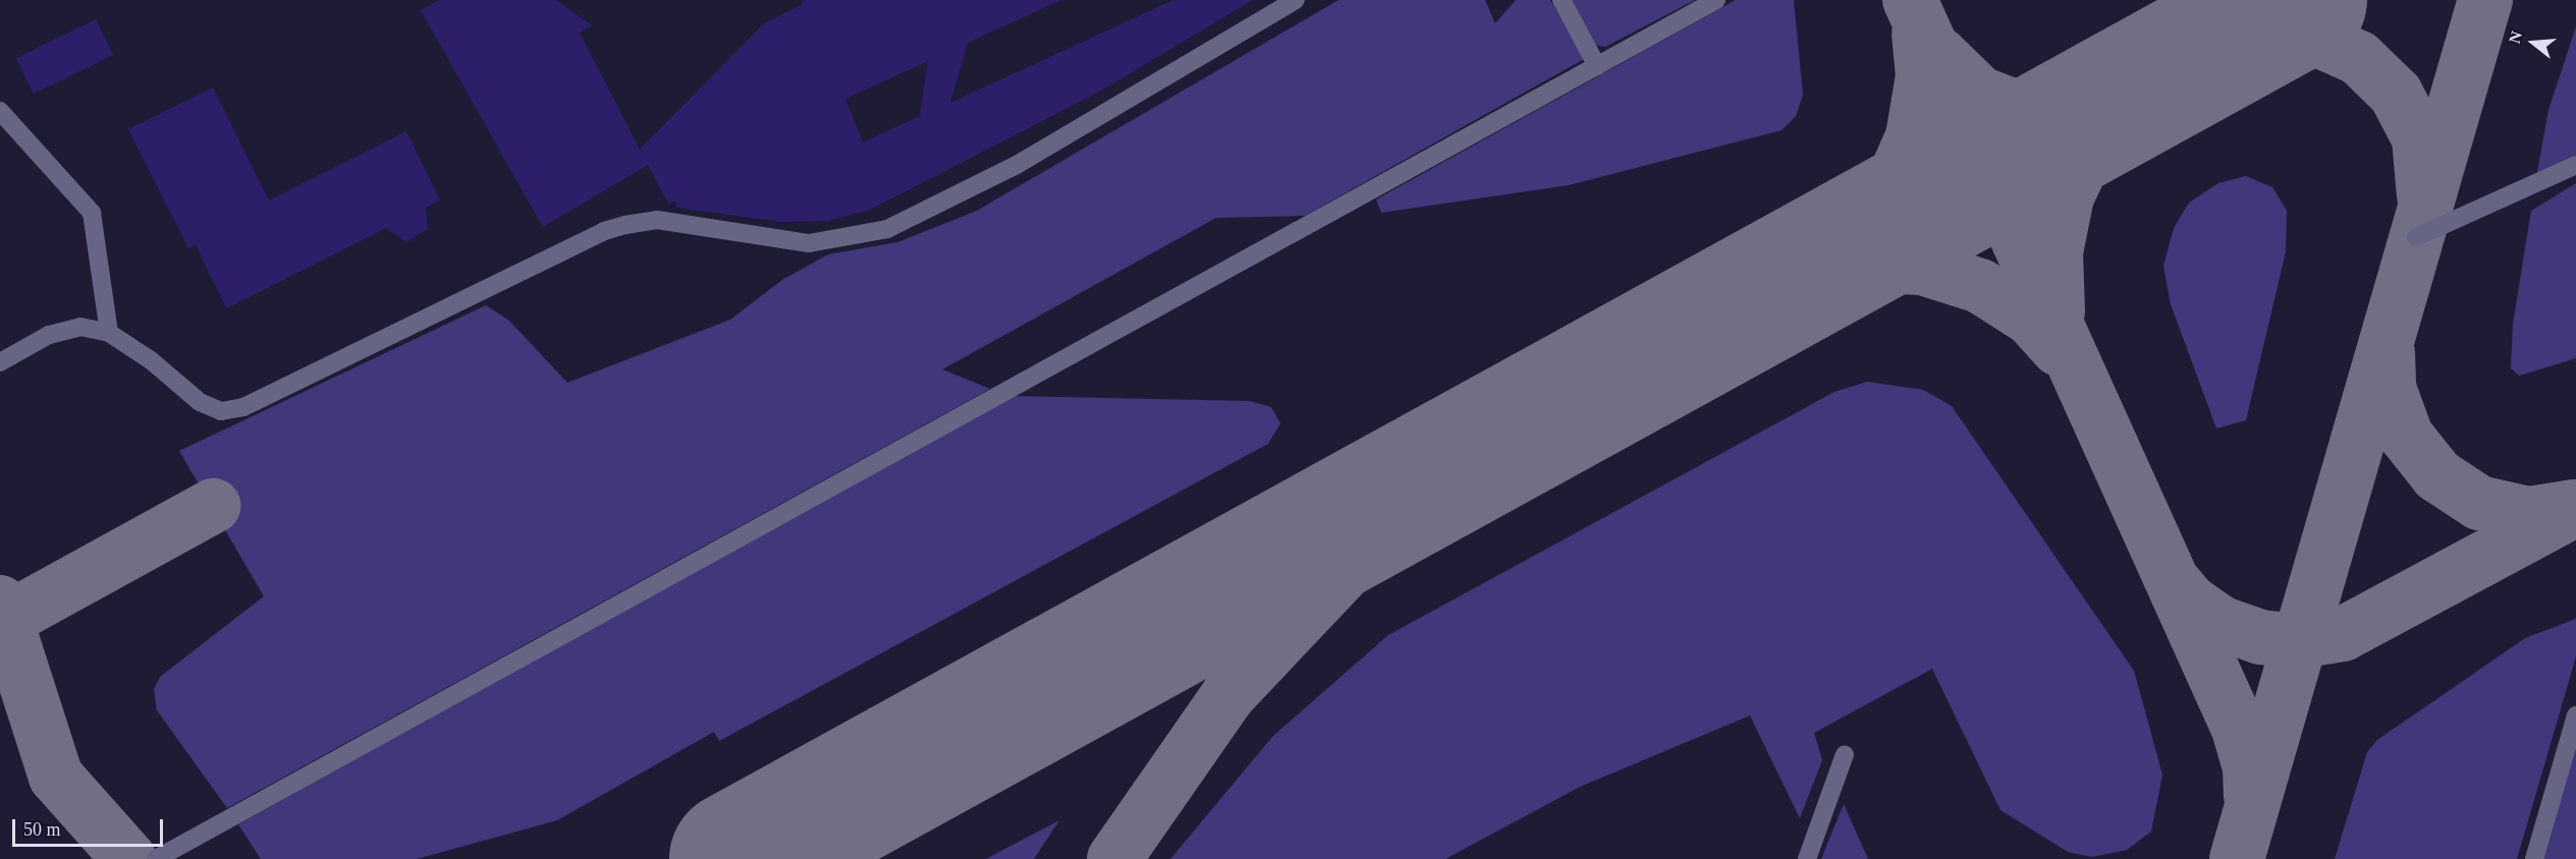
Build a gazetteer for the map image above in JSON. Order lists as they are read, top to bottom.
{
  "scale_bar": "50 m",
  "north": "left"
}
